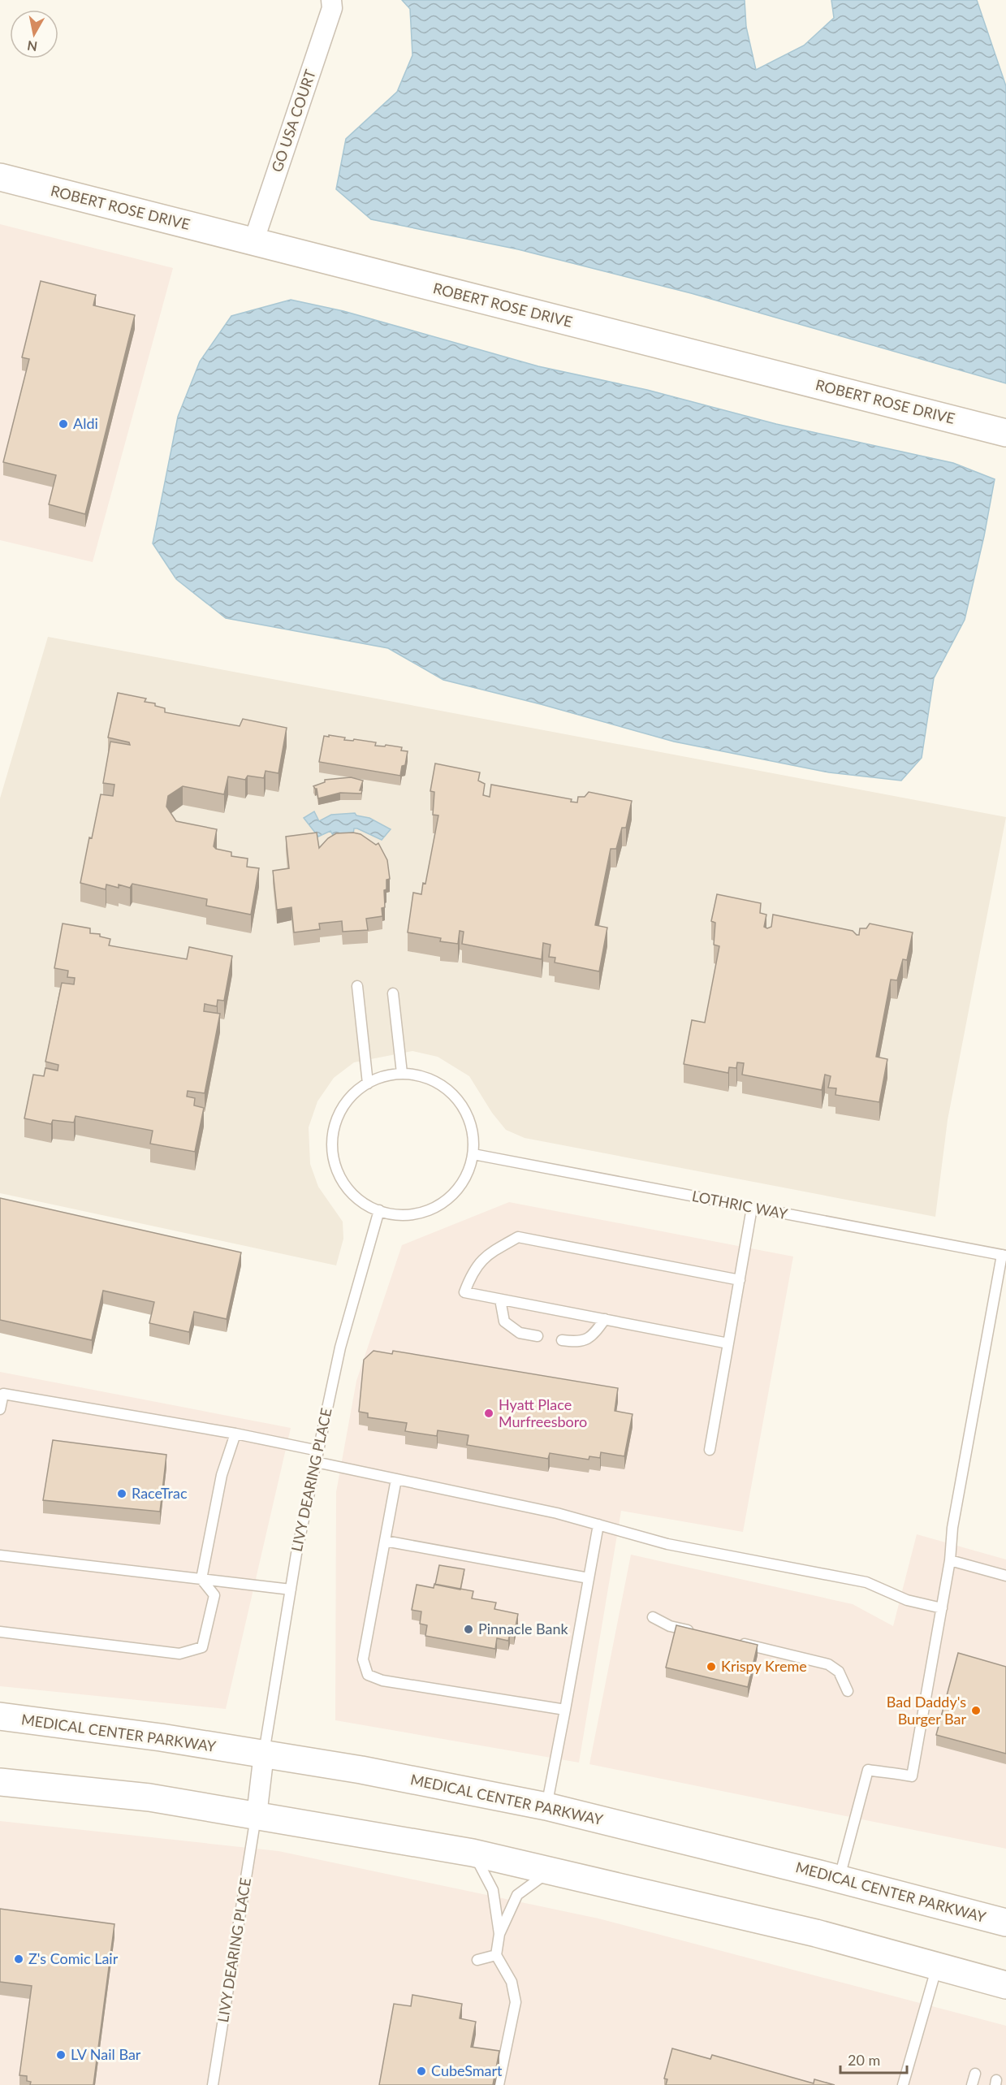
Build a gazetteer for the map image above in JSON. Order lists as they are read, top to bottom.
{
  "streets": {
    "main road": ["ROBERT ROSE DRIVE", "MEDICAL CENTER PARKWAY"],
    "street": ["GO USA COURT"],
    "lane": ["LOTHRIC WAY", "LIVY DEARING PLACE"]
  },
  "crossings": [
    ["GO USA COURT", "ROBERT ROSE DRIVE"],
    ["LOTHRIC WAY", "LIVY DEARING PLACE"],
    ["LIVY DEARING PLACE", "MEDICAL CENTER PARKWAY"]
  ],
  "places": [
    "Aldi",
    "Hyatt Place Murfreesboro",
    "RaceTrac",
    "Pinnacle Bank",
    "Krispy Kreme",
    "Bad Daddy's Burger Bar",
    "Z's Comic Lair",
    "LV Nail Bar",
    "CubeSmart"
  ],
  "scale_bar": "20 m",
  "north": "bottom"
}
